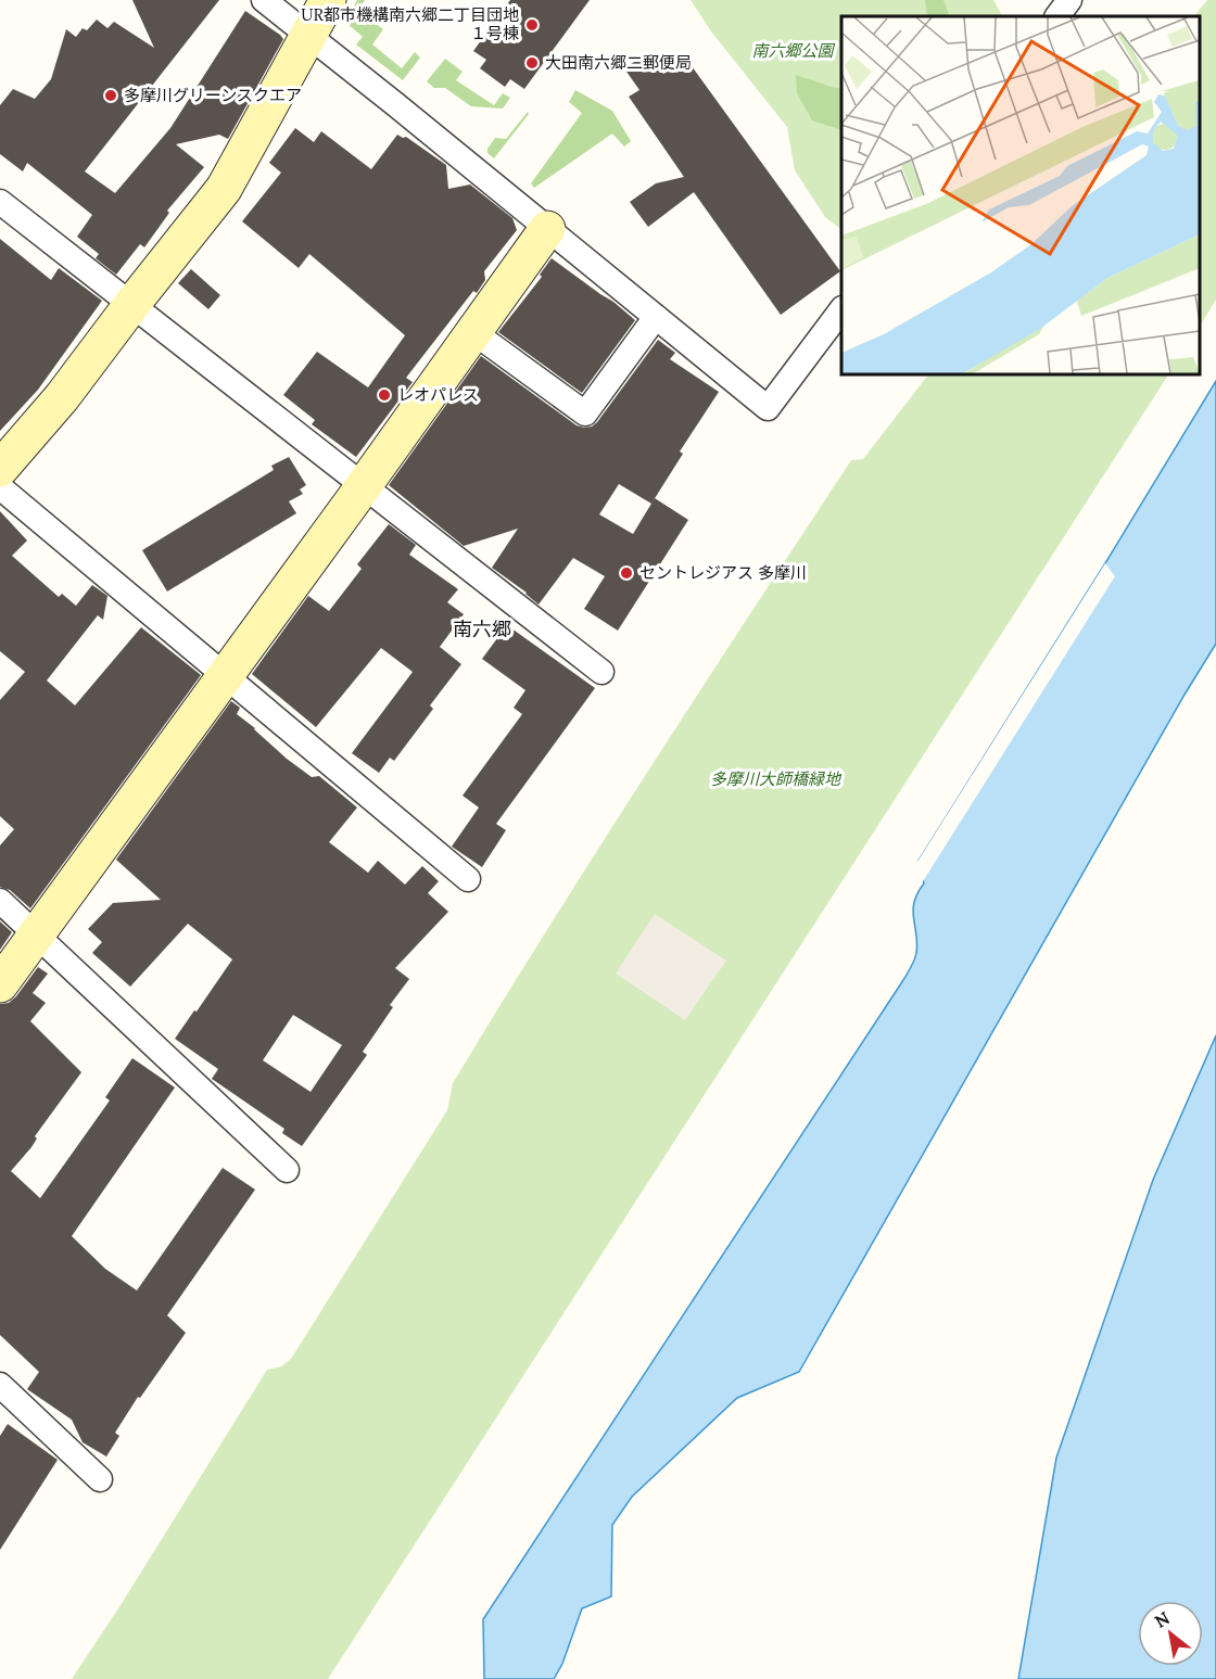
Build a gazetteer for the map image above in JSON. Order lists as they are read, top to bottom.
{
  "districts": ["南六郷"],
  "parks": ["南六郷公園", "多摩川大師橋緑地"],
  "places": [
    "UR都市機構南六郷二丁目団地 １号棟",
    "大田南六郷二郵便局",
    "多摩川グリーンスクエア",
    "レオパレス",
    "セントレジアス 多摩川"
  ],
  "north": "top left"
}
